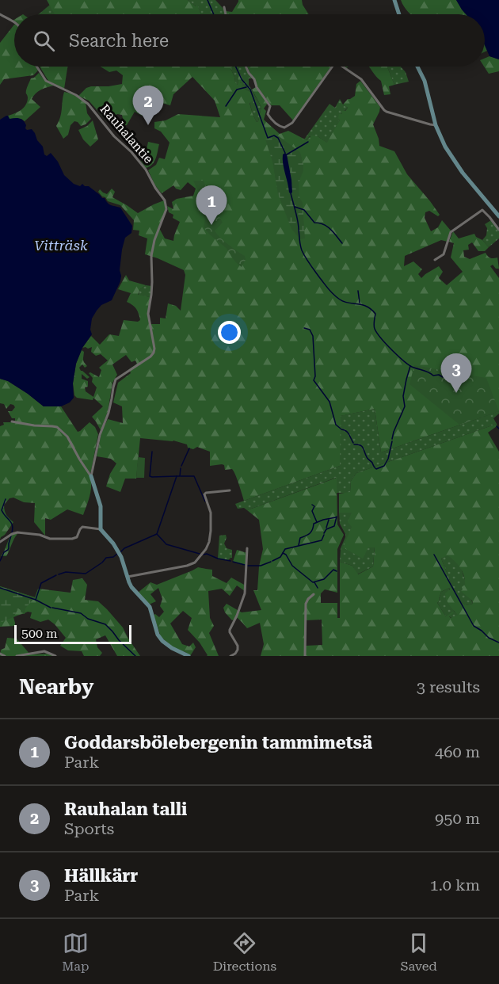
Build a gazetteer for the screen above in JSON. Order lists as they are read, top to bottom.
{
  "streets": {
    "street": ["Rauhalantie"]
  },
  "water": ["Vitträsk"],
  "scale_bar": "500 m",
  "page": {
    "search": "Search here",
    "pins": ["2", "1", "3"],
    "scale": "500 m",
    "heading": ["Nearby", "3 results"],
    "list": [
      {
        "mark": "1",
        "name": "Goddarsbölebergenin tammimetsä",
        "note": "Park",
        "value": "460 m"
      },
      {
        "mark": "2",
        "name": "Rauhalan talli",
        "note": "Sports",
        "value": "950 m"
      },
      {
        "mark": "3",
        "name": "Hällkärr",
        "note": "Park",
        "value": "1.0 km"
      }
    ],
    "nav": ["Map", "Directions", "Saved"]
  }
}
